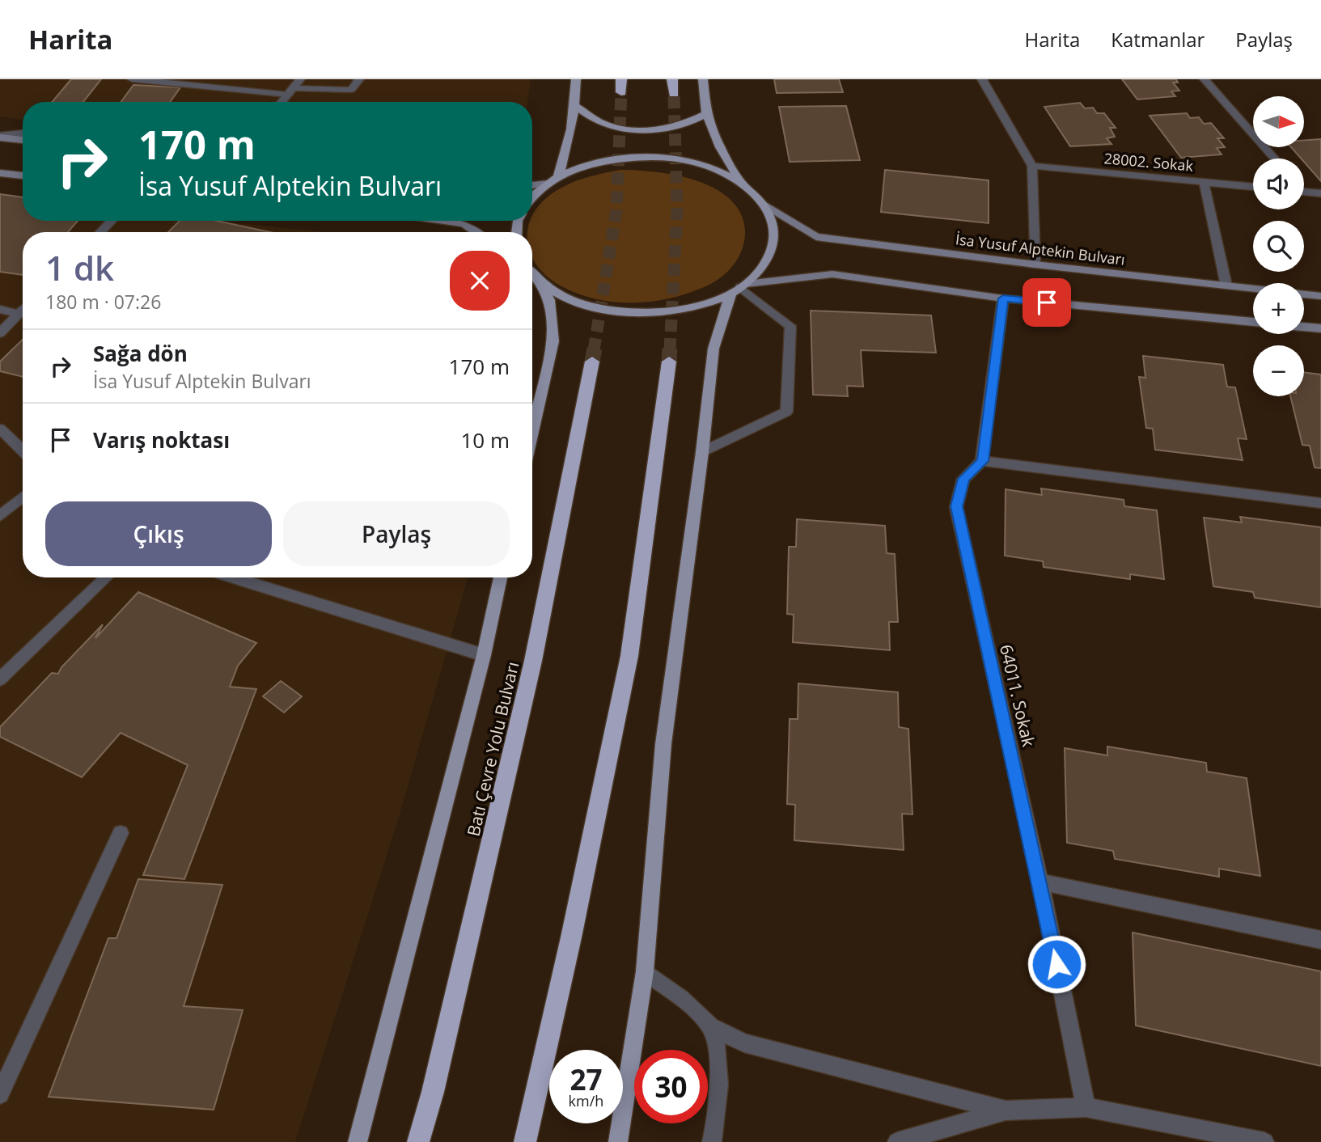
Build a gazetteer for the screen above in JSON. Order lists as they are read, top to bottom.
{
  "streets": {
    "highway": ["Batı Çevre Yolu Bulvarı"],
    "street": ["28002. Sokak", "İsa Yusuf Alptekin Bulvarı", "64011. Sokak"]
  },
  "north": "right",
  "page": {
    "header": "Harita",
    "nav": ["Harita", "Katmanlar", "Paylaş"],
    "map_buttons": ["+", "−"],
    "turn": ["170 m", "İsa Yusuf Alptekin Bulvarı"],
    "heading": ["1 dk", "180 m · 07:26"],
    "list": [
      {
        "name": "Sağa dön",
        "note": "İsa Yusuf Alptekin Bulvarı",
        "value": "170 m"
      },
      {
        "name": "Varış noktası",
        "value": "10 m"
      }
    ],
    "buttons": ["Çıkış", "Paylaş"],
    "speed": "27 km/h",
    "limit": "30"
  }
}
